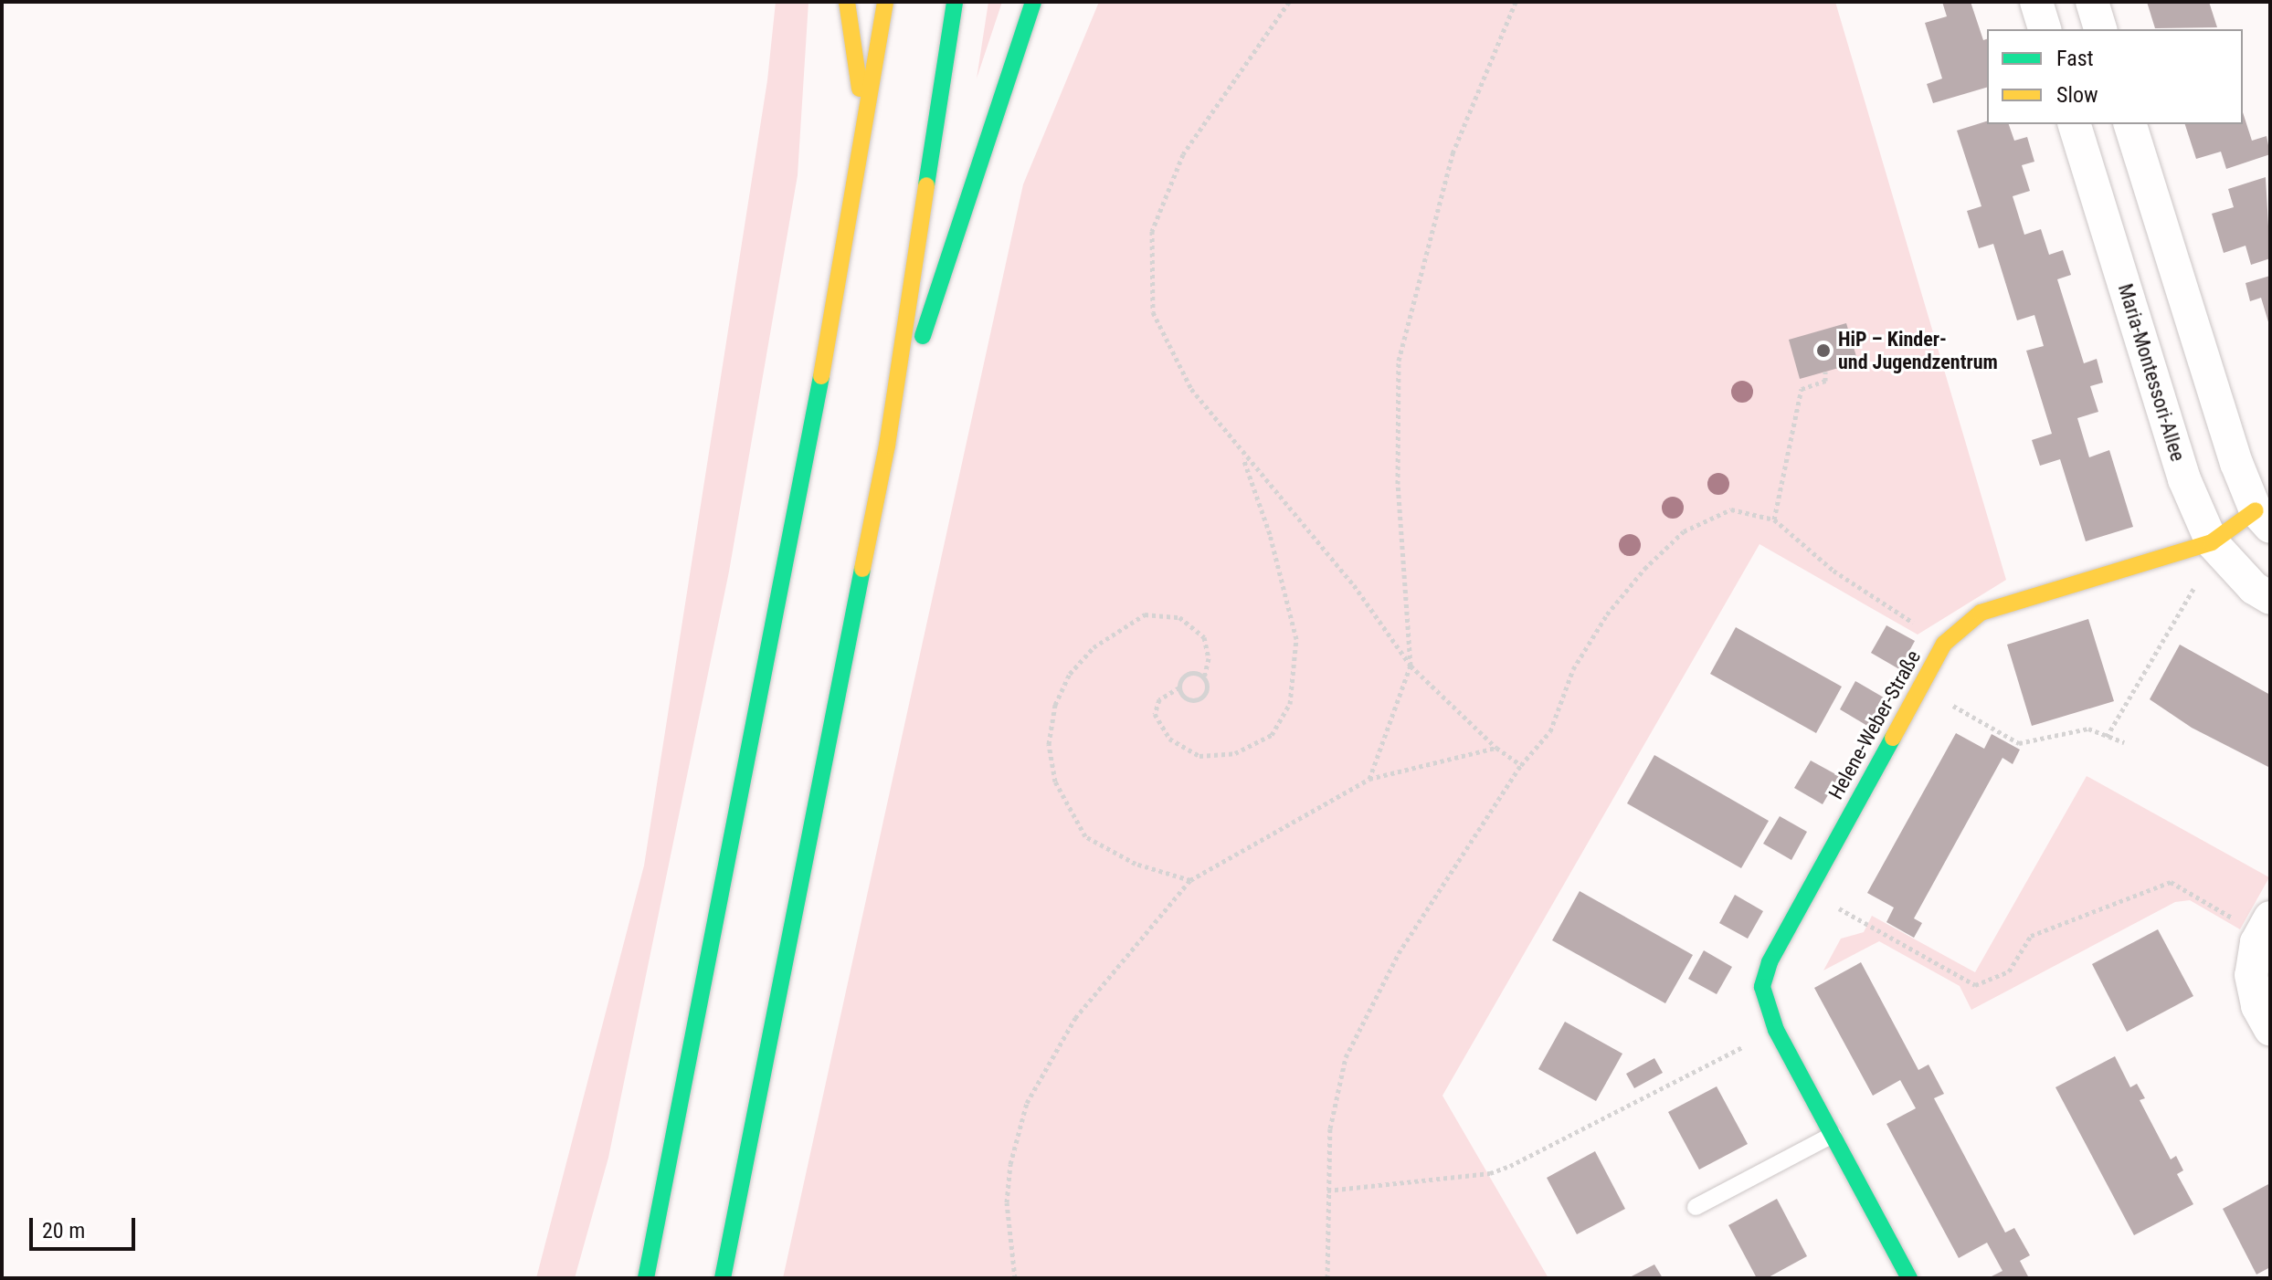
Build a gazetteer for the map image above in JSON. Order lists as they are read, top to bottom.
{
  "streets": {
    "main road": ["Helene-Weber-Straße"],
    "street": ["Maria-Montessori-Allee"]
  },
  "crossings": [
    ["Maria-Montessori-Allee", "Helene-Weber-Straße"]
  ],
  "places": ["HiP – Kinder- und Jugendzentrum"],
  "legend": ["Fast", "Slow"],
  "scale_bar": "20 m"
}
